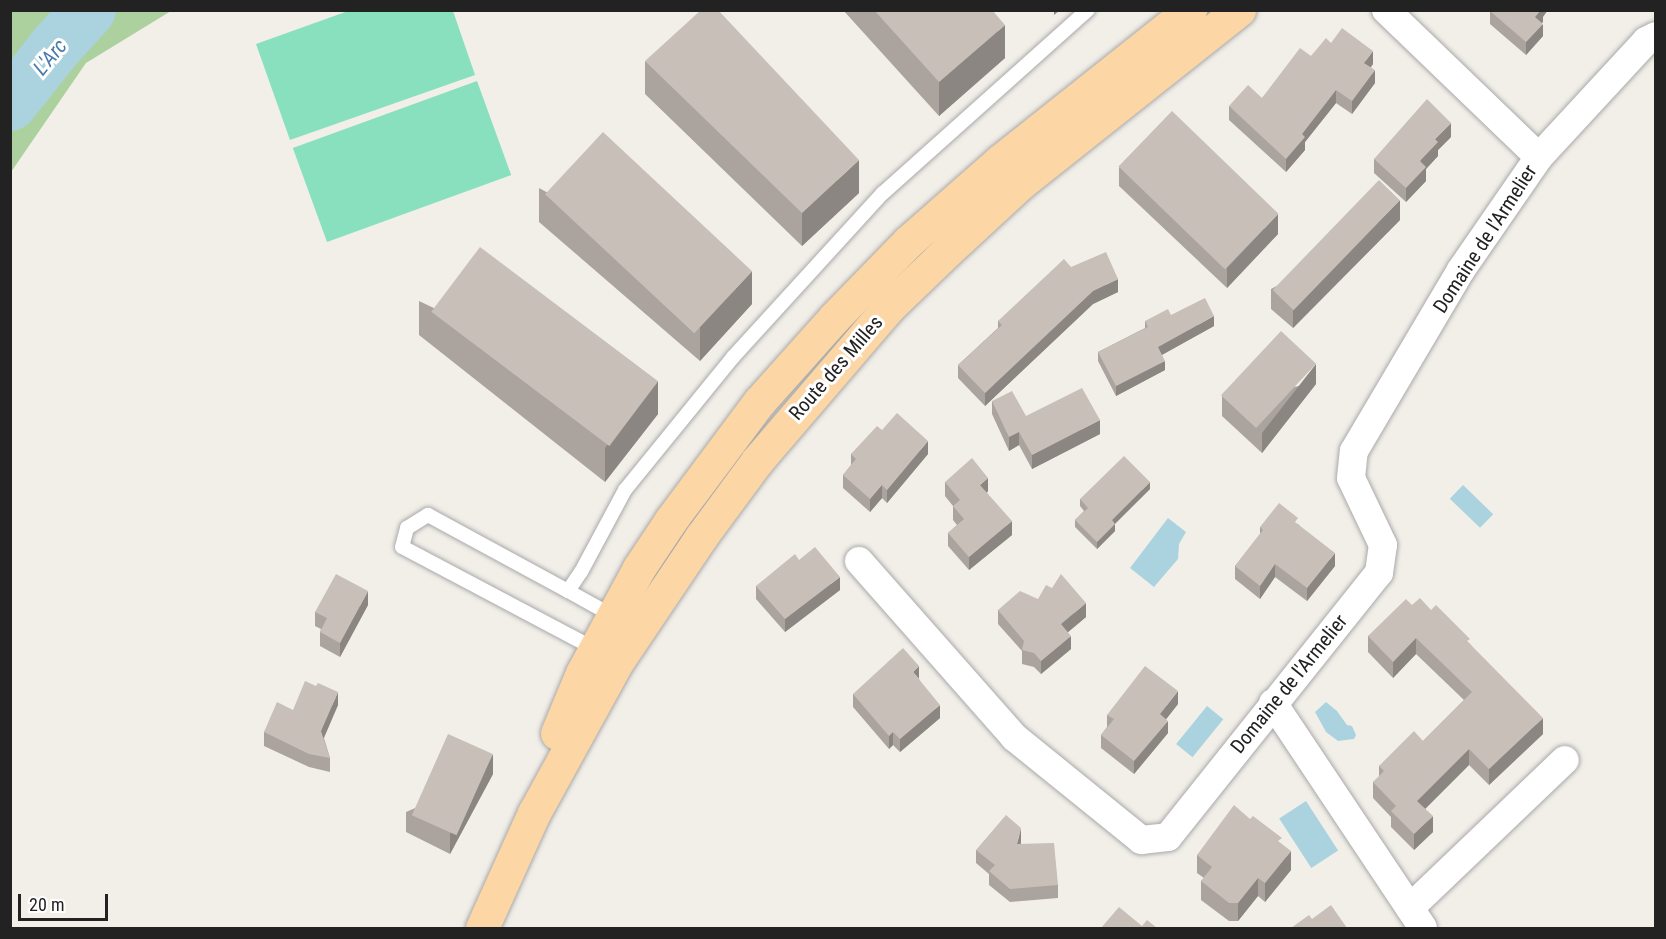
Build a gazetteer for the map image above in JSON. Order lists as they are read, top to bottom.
{
  "streets": {
    "main road": ["Route des Milles"],
    "street": ["Domaine de l'Armelier"]
  },
  "water": ["L'Arc"],
  "scale_bar": "20 m"
}
